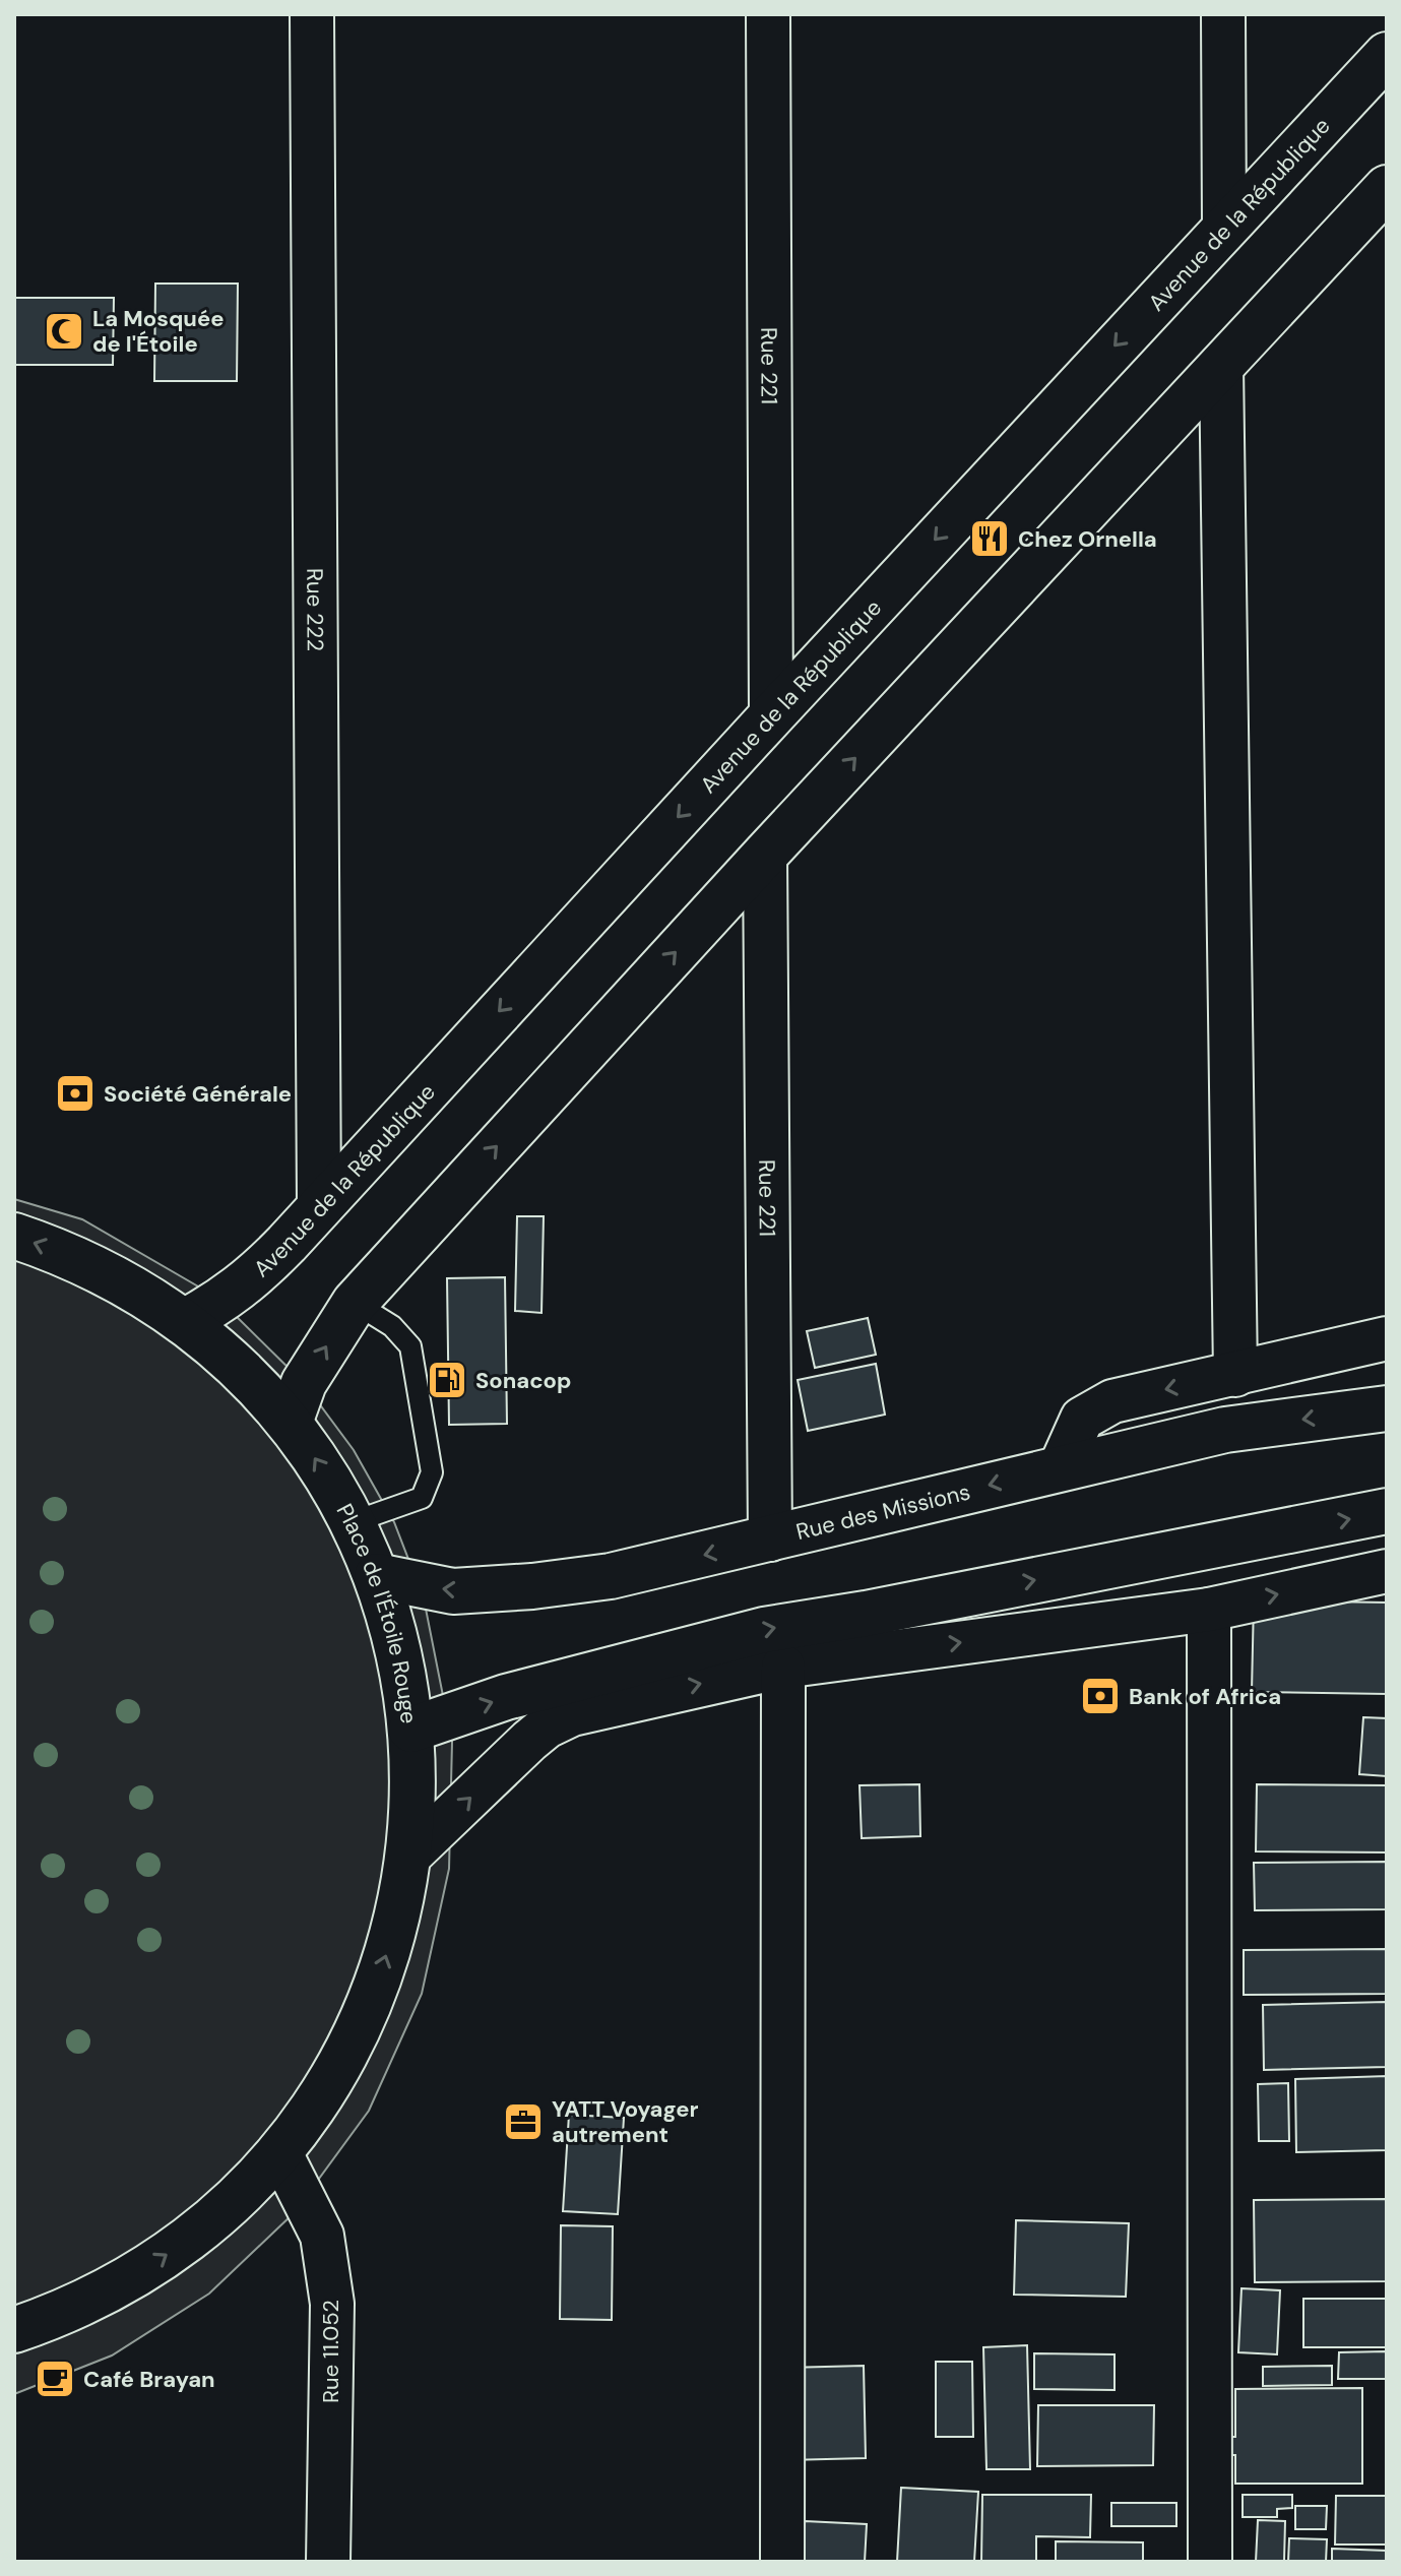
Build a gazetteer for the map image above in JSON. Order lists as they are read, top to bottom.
{
  "streets": {
    "main road": ["Avenue de la République", "Rue des Missions", "Place de l'Étoile Rouge"],
    "street": ["Rue 221", "Rue 222", "Rue 11.052"]
  },
  "crossings": [
    ["Avenue de la République", "Rue 221"],
    ["Avenue de la République", "Rue 222"],
    ["Avenue de la République", "Place de l'Étoile Rouge"],
    ["Rue 221", "Rue des Missions"],
    ["Rue des Missions", "Place de l'Étoile Rouge"],
    ["Place de l'Étoile Rouge", "Rue 11.052"]
  ],
  "places": {
    "mosque": ["La Mosquée de l'Étoile"],
    "restaurant": ["Chez Ornella"],
    "bank": ["Société Générale", "Bank of Africa"],
    "fuel station": ["Sonacop"],
    "office": ["YATT Voyager autrement"],
    "cafe": ["Café Brayan"]
  }
}
